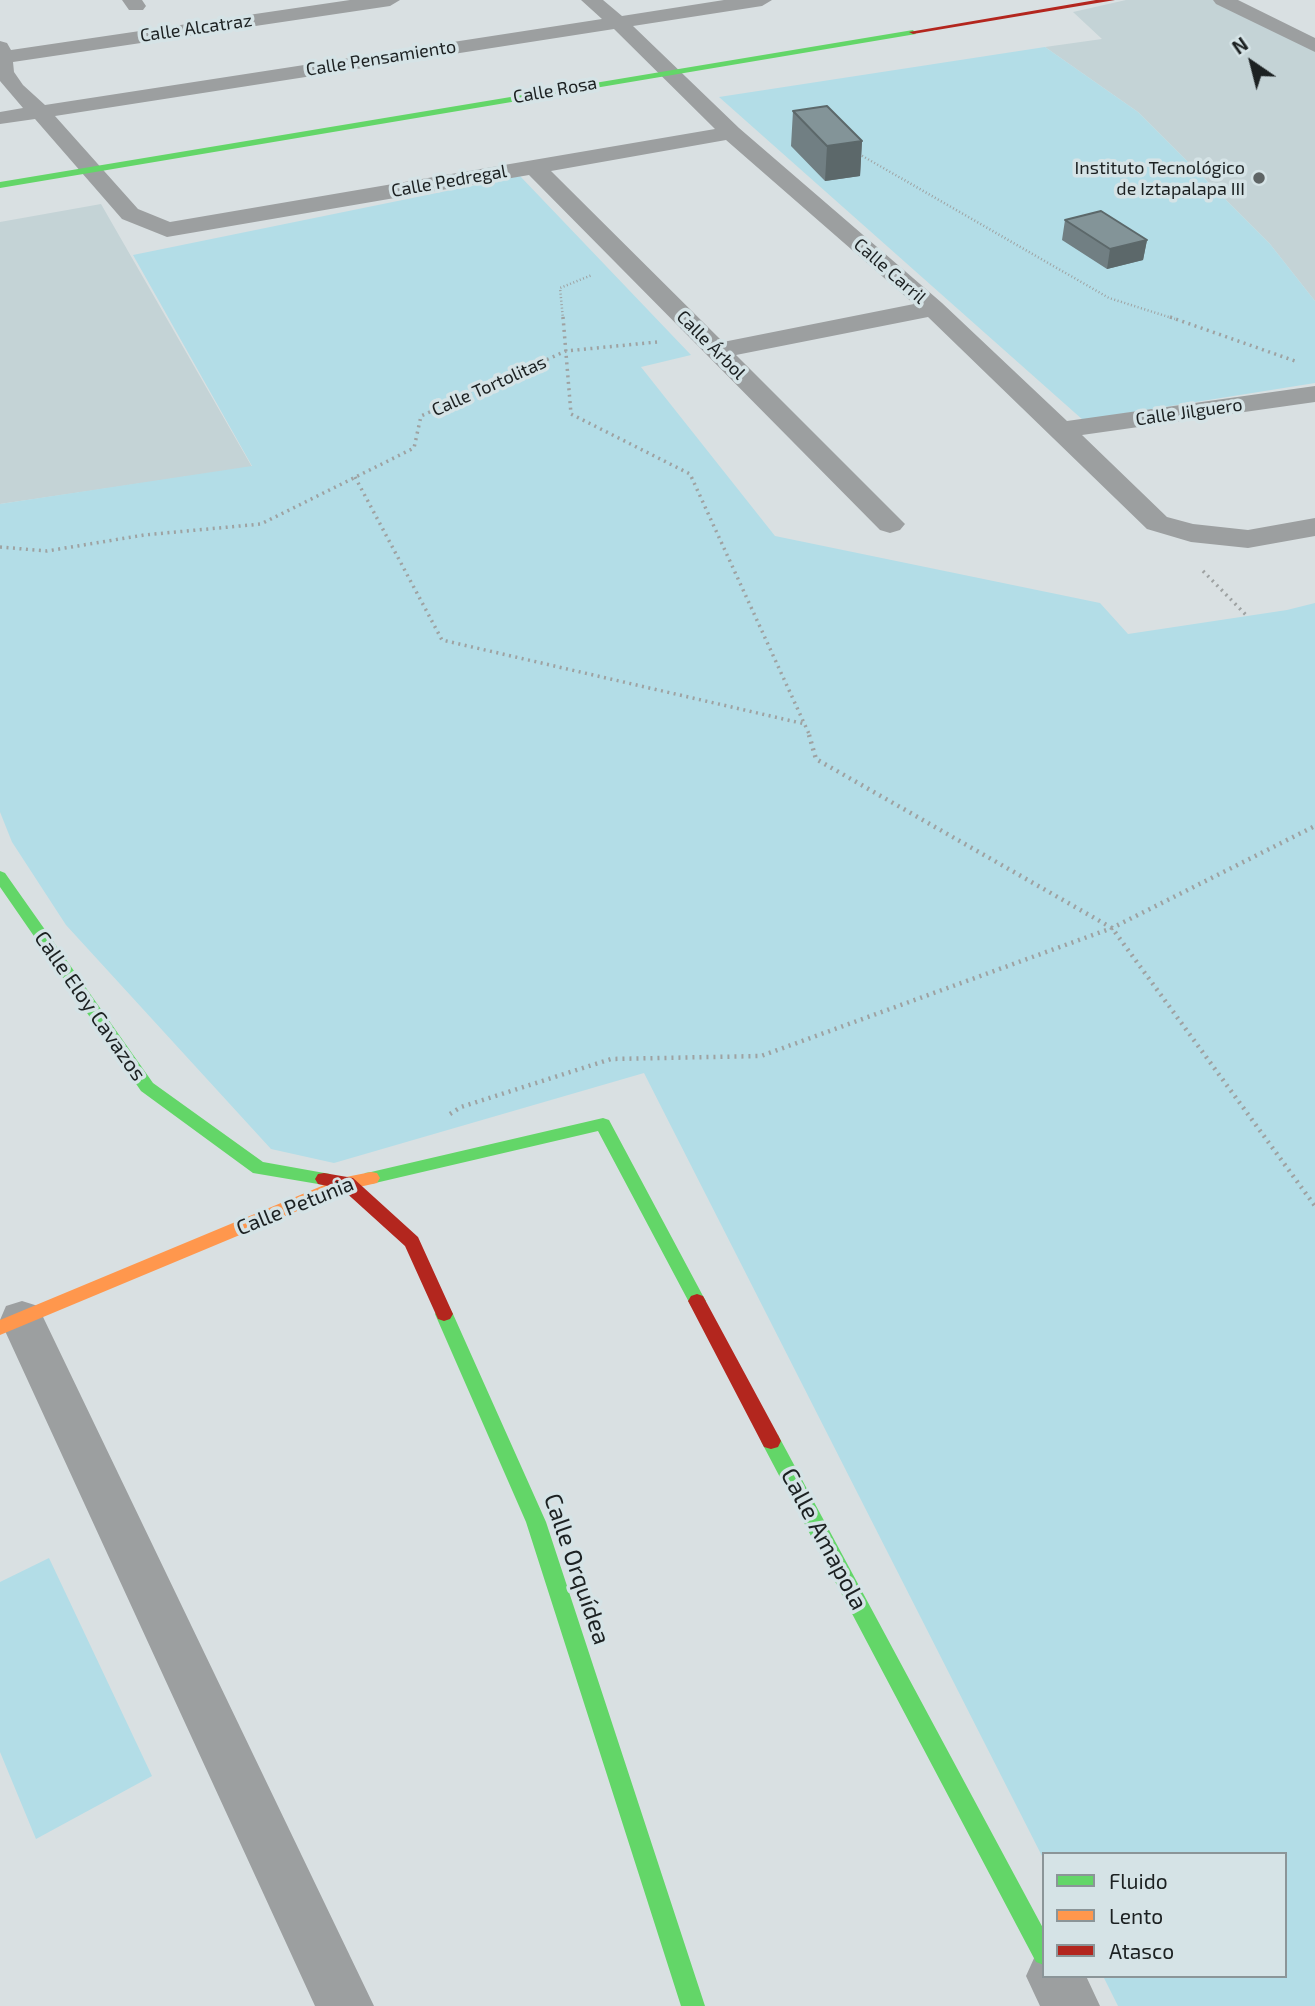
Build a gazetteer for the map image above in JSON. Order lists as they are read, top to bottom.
{
  "streets": {
    "street": [
      "Calle Alcatraz",
      "Calle Pensamiento",
      "Calle Rosa",
      "Calle Pedregal",
      "Calle Carril",
      "Calle Árbol",
      "Calle Jilguero",
      "Calle Eloy Cavazos",
      "Calle Petunia",
      "Calle Amapola",
      "Calle Orquídea"
    ],
    "path": ["Calle Tortolitas"]
  },
  "crossings": [
    ["Calle Pensamiento", "Calle Carril"],
    ["Calle Rosa", "Calle Pedregal"],
    ["Calle Rosa", "Calle Carril"],
    ["Calle Pedregal", "Calle Carril"],
    ["Calle Pedregal", "Calle Árbol"],
    ["Calle Carril", "Calle Jilguero"],
    ["Calle Árbol", "Calle Tortolitas"],
    ["Calle Eloy Cavazos", "Calle Petunia"],
    ["Calle Eloy Cavazos", "Calle Orquídea"],
    ["Calle Petunia", "Calle Amapola"],
    ["Calle Petunia", "Calle Orquídea"]
  ],
  "places": ["Instituto Tecnológico de Iztapalapa III"],
  "legend": ["Fluido", "Lento", "Atasco"],
  "north": "top left"
}
